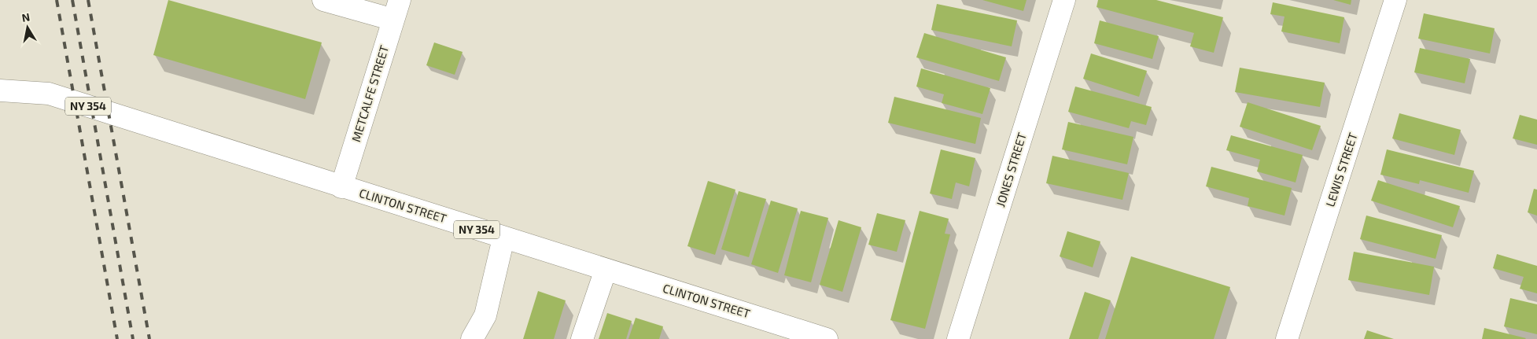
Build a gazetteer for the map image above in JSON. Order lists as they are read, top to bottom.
{
  "streets": {
    "street": [
      "METCALFE STREET",
      "NY 354",
      "JONES STREET",
      "LEWIS STREET",
      "CLINTON STREET"
    ]
  },
  "crossings": [
    ["METCALFE STREET", "CLINTON STREET"]
  ],
  "north": "top"
}
